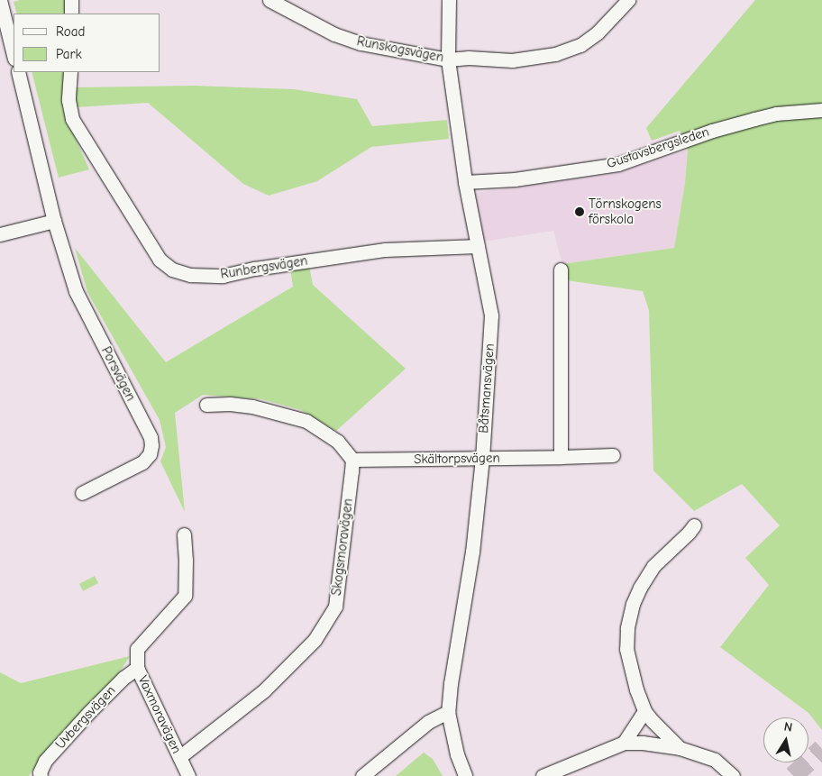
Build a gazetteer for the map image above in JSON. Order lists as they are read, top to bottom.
{
  "streets": {
    "street": [
      "Runskogsvägen",
      "Gustavsbergsleden",
      "Runbergsvägen",
      "Porsvägen",
      "Båtsmansvägen",
      "Skältorpsvägen",
      "Skogsmoravägen",
      "Vaxmoravägen",
      "Uvbergsvägen"
    ]
  },
  "crossings": [
    ["Runskogsvägen", "Båtsmansvägen"],
    ["Gustavsbergsleden", "Båtsmansvägen"],
    ["Runbergsvägen", "Båtsmansvägen"],
    ["Båtsmansvägen", "Skältorpsvägen"],
    ["Skältorpsvägen", "Skogsmoravägen"],
    ["Skogsmoravägen", "Vaxmoravägen"],
    ["Vaxmoravägen", "Uvbergsvägen"]
  ],
  "places": ["Törnskogens förskola"],
  "legend": ["Road", "Park"],
  "north": "top"
}
